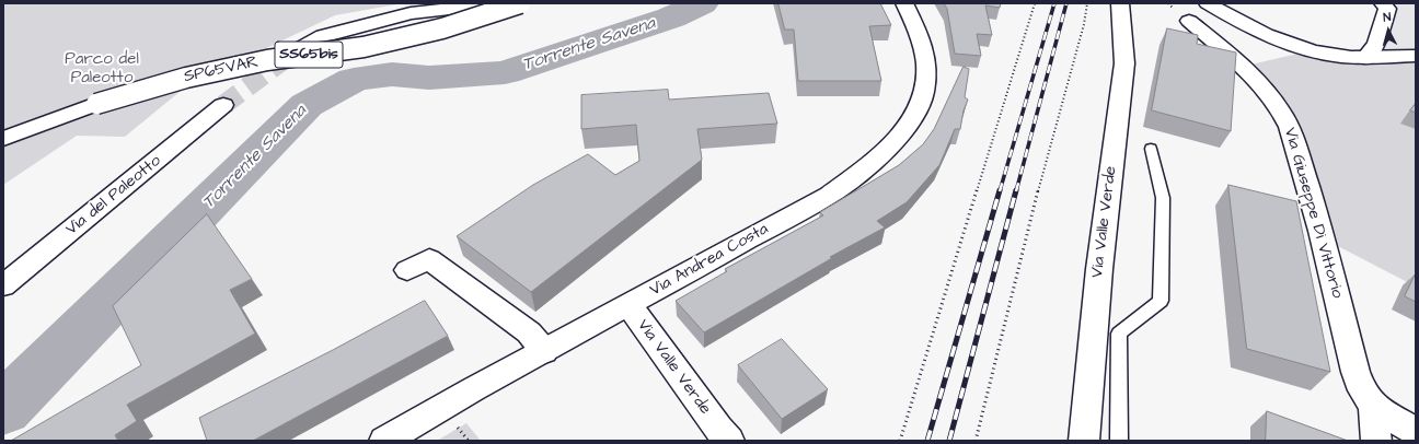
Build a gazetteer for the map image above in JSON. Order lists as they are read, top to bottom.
{
  "streets": {
    "street": [
      "SS65bis",
      "SP65VAR",
      "Via del Paleotto",
      "Via Giuseppe Di Vittorio",
      "Via Valle Verde",
      "Via Andrea Costa"
    ]
  },
  "crossings": [
    ["Via Valle Verde", "Via Andrea Costa"]
  ],
  "water": ["Torrente Savena"],
  "parks": ["Parco del Paleotto"],
  "north": "top"
}
